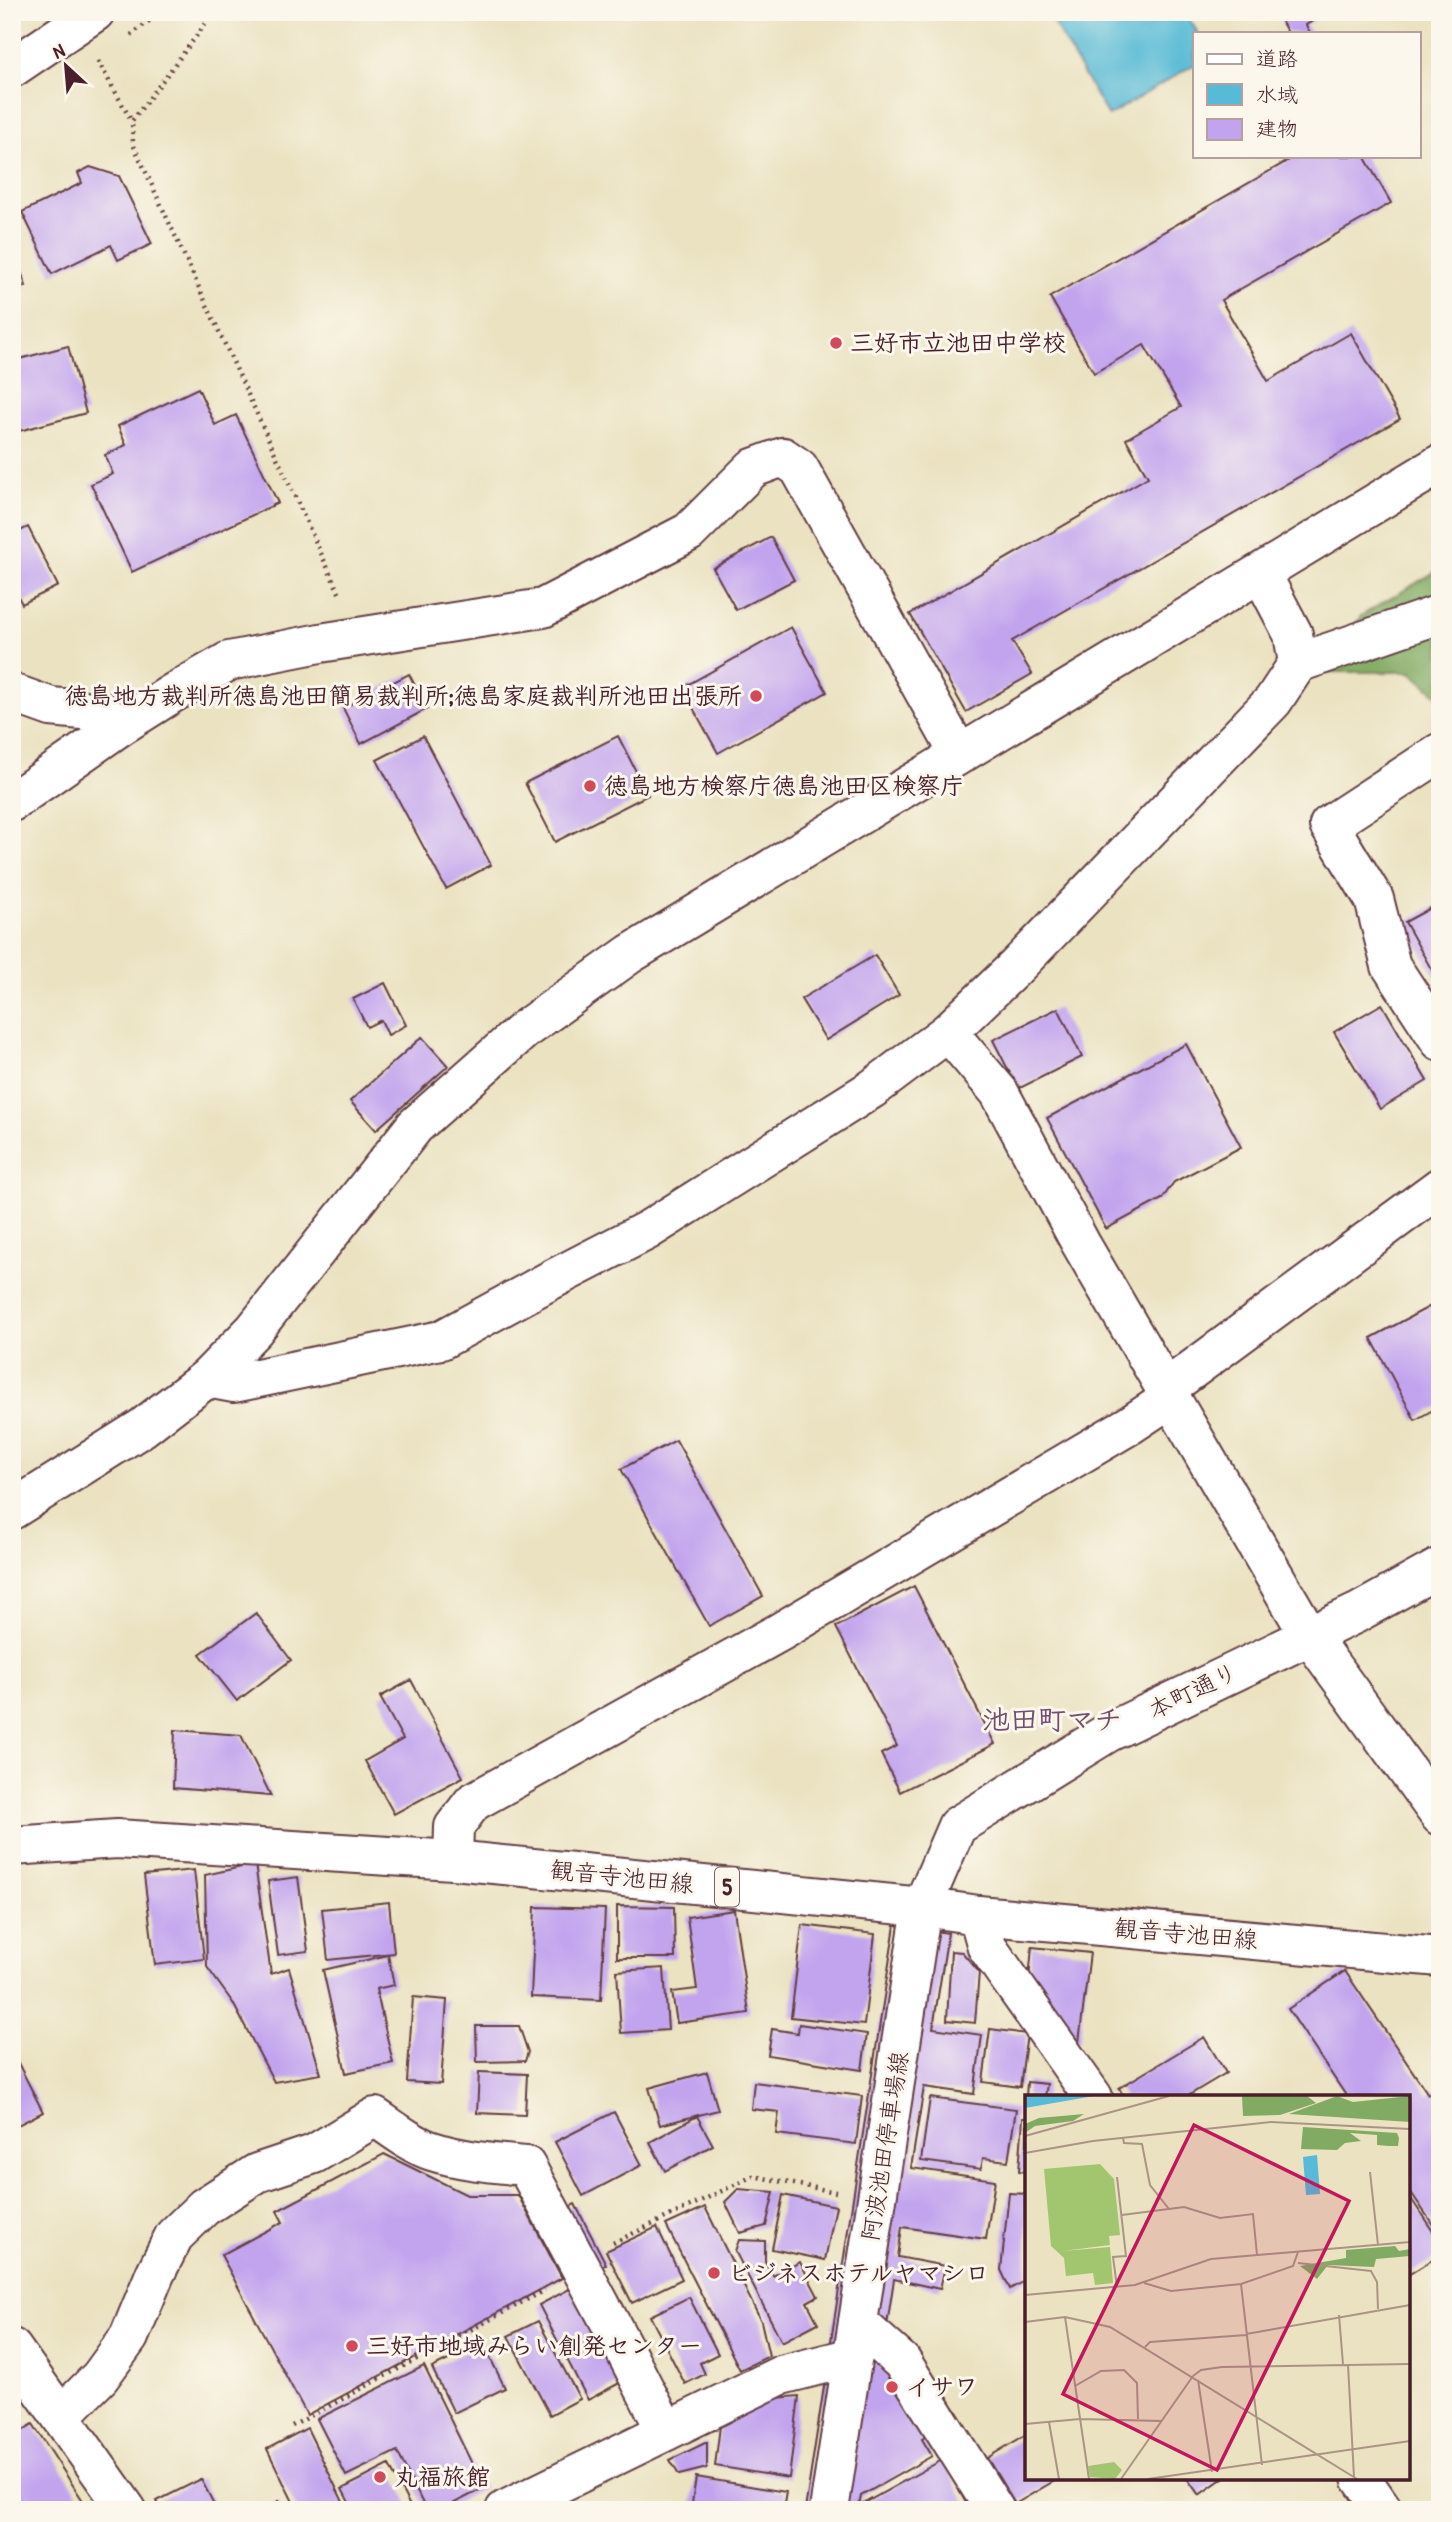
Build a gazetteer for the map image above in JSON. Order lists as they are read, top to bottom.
{
  "streets": {
    "main road": [
      "本町通り",
      "観音寺池田線",
      "5",
      "阿波池田停車場線"
    ]
  },
  "crossings": [
    ["本町通り", "観音寺池田線"],
    ["本町通り", "阿波池田停車場線"],
    ["観音寺池田線", "阿波池田停車場線"]
  ],
  "districts": ["池田町マチ"],
  "places": [
    "三好市立池田中学校",
    "徳島地方裁判所徳島池田簡易裁判所;徳島家庭裁判所池田出張所",
    "徳島地方検察庁徳島池田区検察庁",
    "ビジネスホテルヤマシロ",
    "三好市地域みらい創発センター",
    "イサワ",
    "丸福旅館"
  ],
  "legend": ["道路", "水域", "建物"],
  "north": "top left"
}
